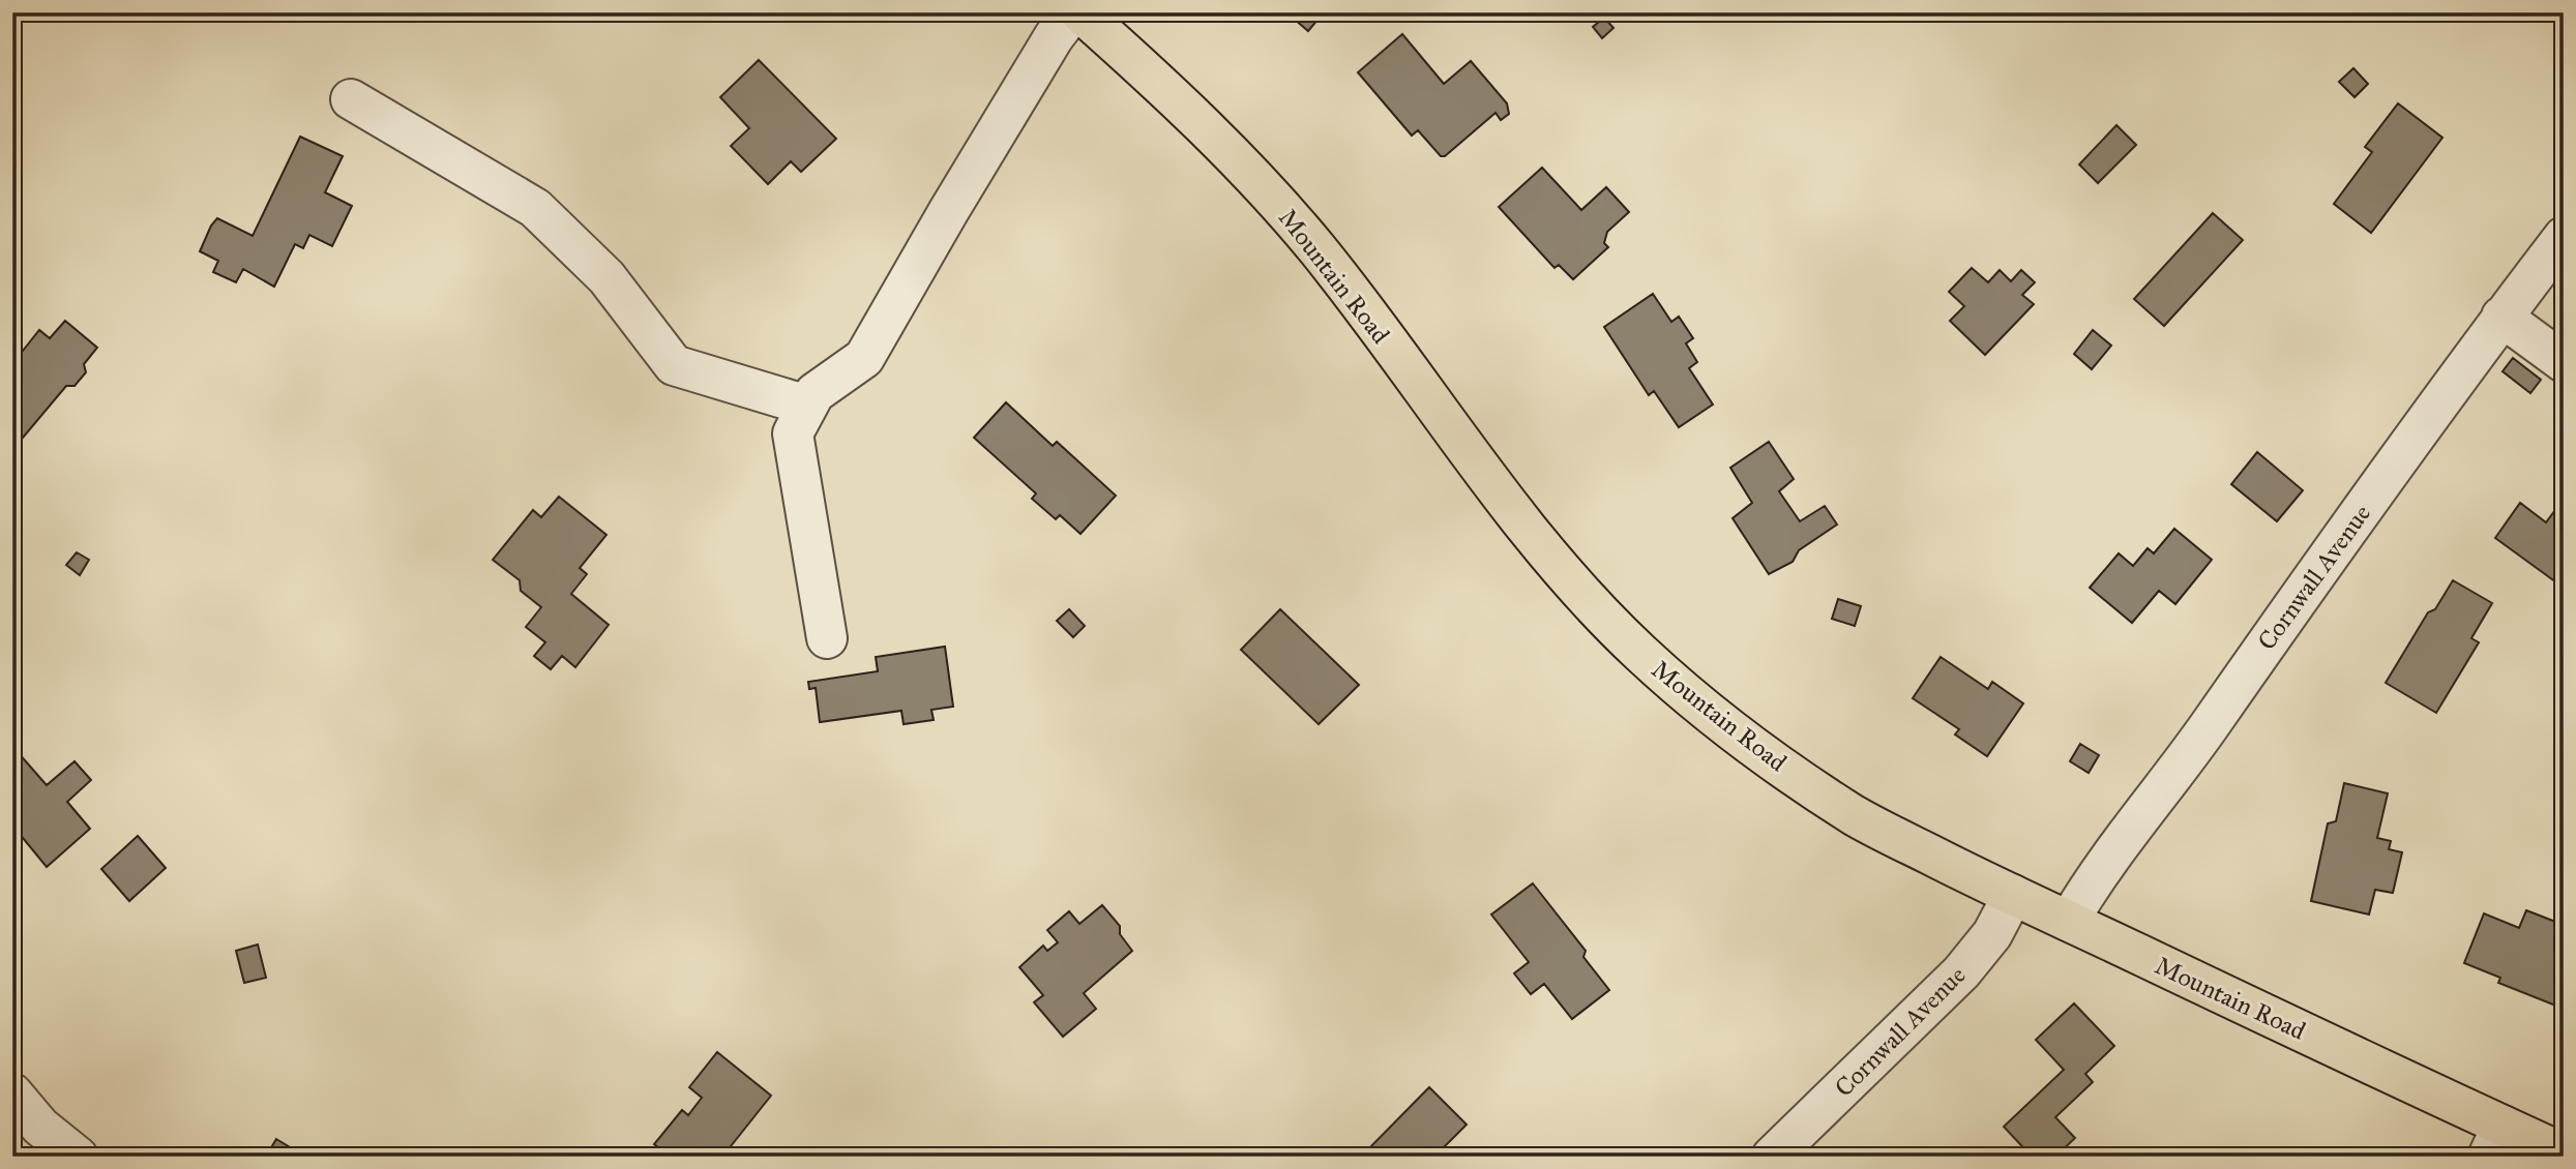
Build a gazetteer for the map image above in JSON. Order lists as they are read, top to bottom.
{
  "streets": {
    "main road": ["Mountain Road"],
    "street": ["Cornwall Avenue"]
  },
  "crossings": [
    ["Mountain Road", "Cornwall Avenue"]
  ]
}
